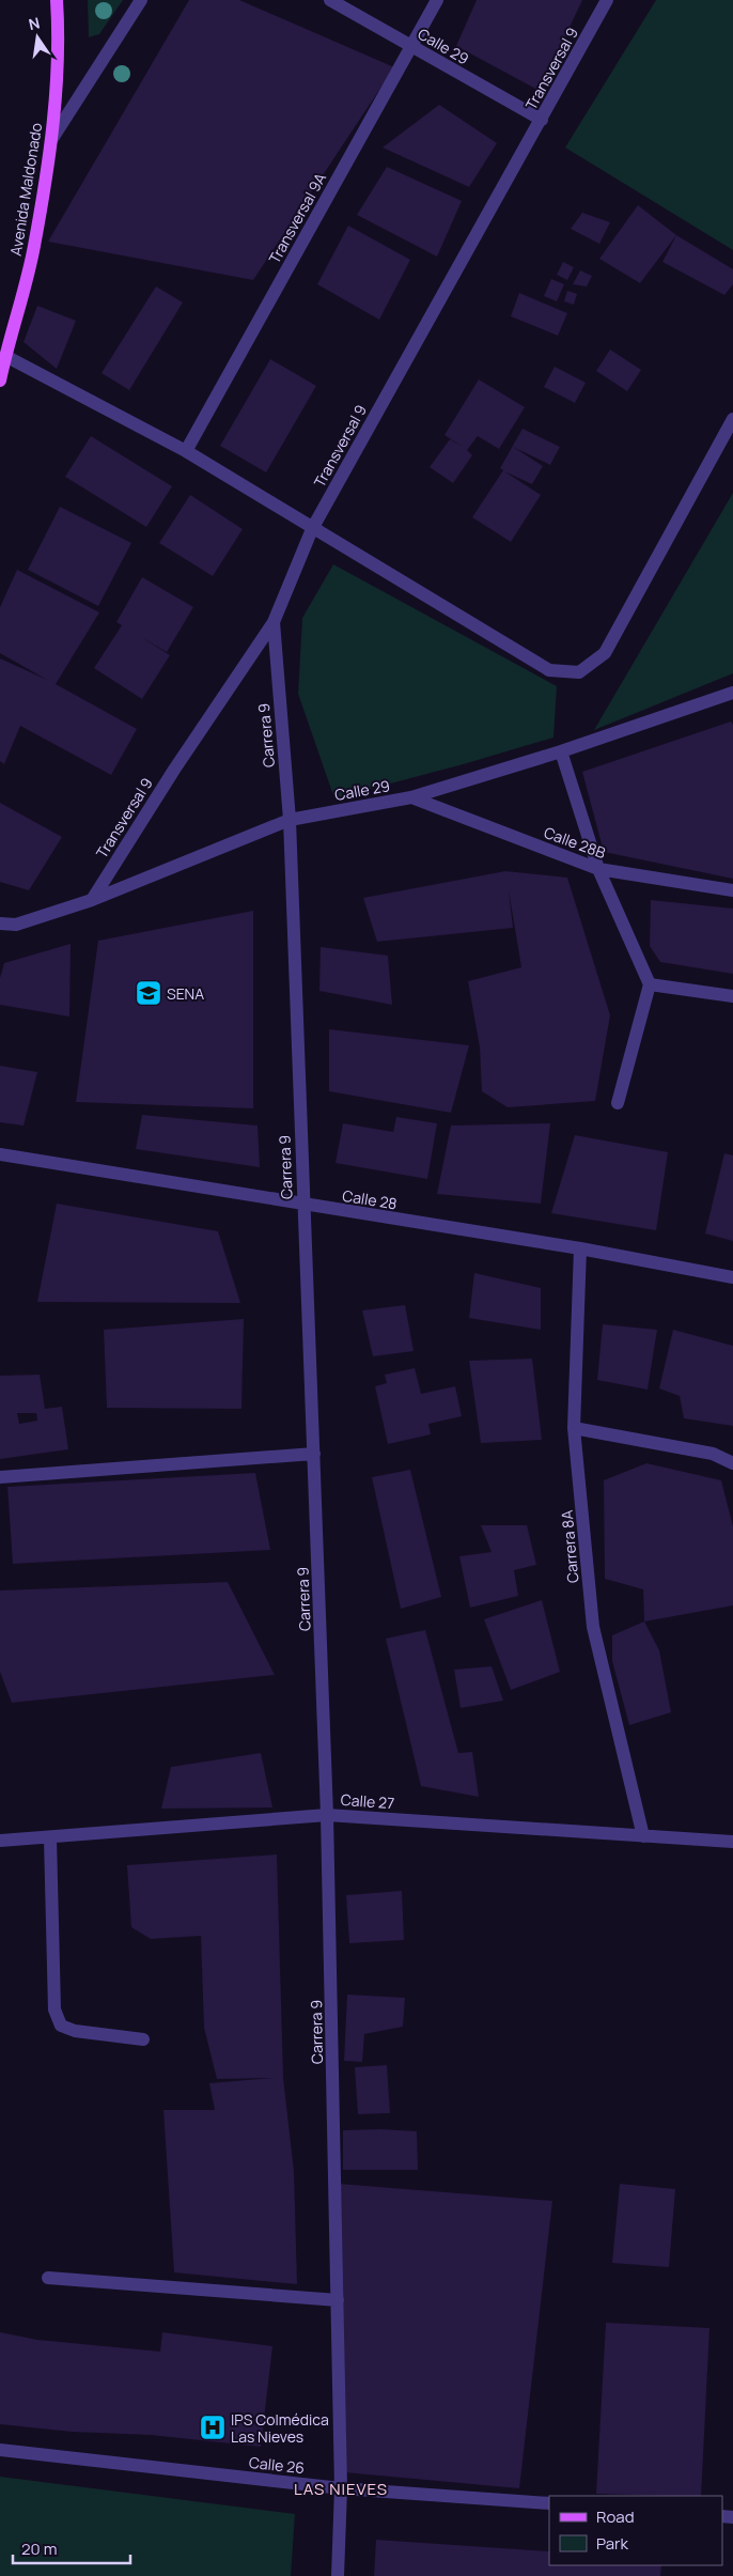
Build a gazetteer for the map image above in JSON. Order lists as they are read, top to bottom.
{
  "streets": {
    "main road": ["Avenida Maldonado"],
    "street": [
      "Calle 29",
      "Transversal 9",
      "Transversal 9A",
      "Carrera 9",
      "Calle 28B",
      "Calle 28",
      "Carrera 8A",
      "Calle 27",
      "Calle 26"
    ]
  },
  "crossings": [
    ["Calle 29", "Transversal 9"],
    ["Calle 29", "Transversal 9A"],
    ["Calle 29", "Carrera 9"],
    ["Calle 29", "Calle 28B"],
    ["Transversal 9", "Carrera 9"],
    ["Carrera 9", "Calle 28"],
    ["Carrera 9", "Calle 27"],
    ["Carrera 9", "Calle 26"],
    ["Calle 28", "Carrera 8A"],
    ["Carrera 8A", "Calle 27"]
  ],
  "districts": ["LAS NIEVES"],
  "places": {
    "school or university": ["SENA"],
    "hospital": ["IPS Colmédica Las Nieves"]
  },
  "legend": ["Road", "Park"],
  "scale_bar": "20 m",
  "north": "top"
}
